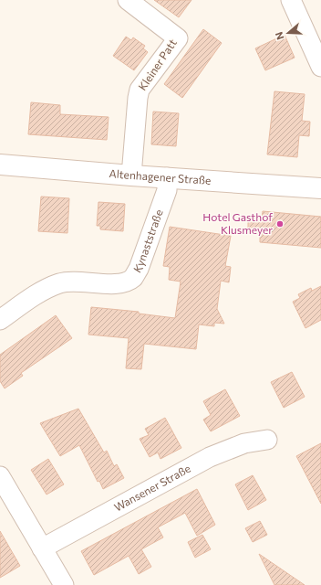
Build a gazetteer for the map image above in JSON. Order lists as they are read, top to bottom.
{
  "streets": {
    "main road": ["Altenhagener Straße"],
    "street": ["Kleiner Patt", "Kynaststraße", "Wansener Straße"]
  },
  "crossings": [
    ["Kleiner Patt", "Altenhagener Straße"],
    ["Altenhagener Straße", "Kynaststraße"]
  ],
  "places": ["Hotel Gasthof Klusmeyer"],
  "north": "left"
}
